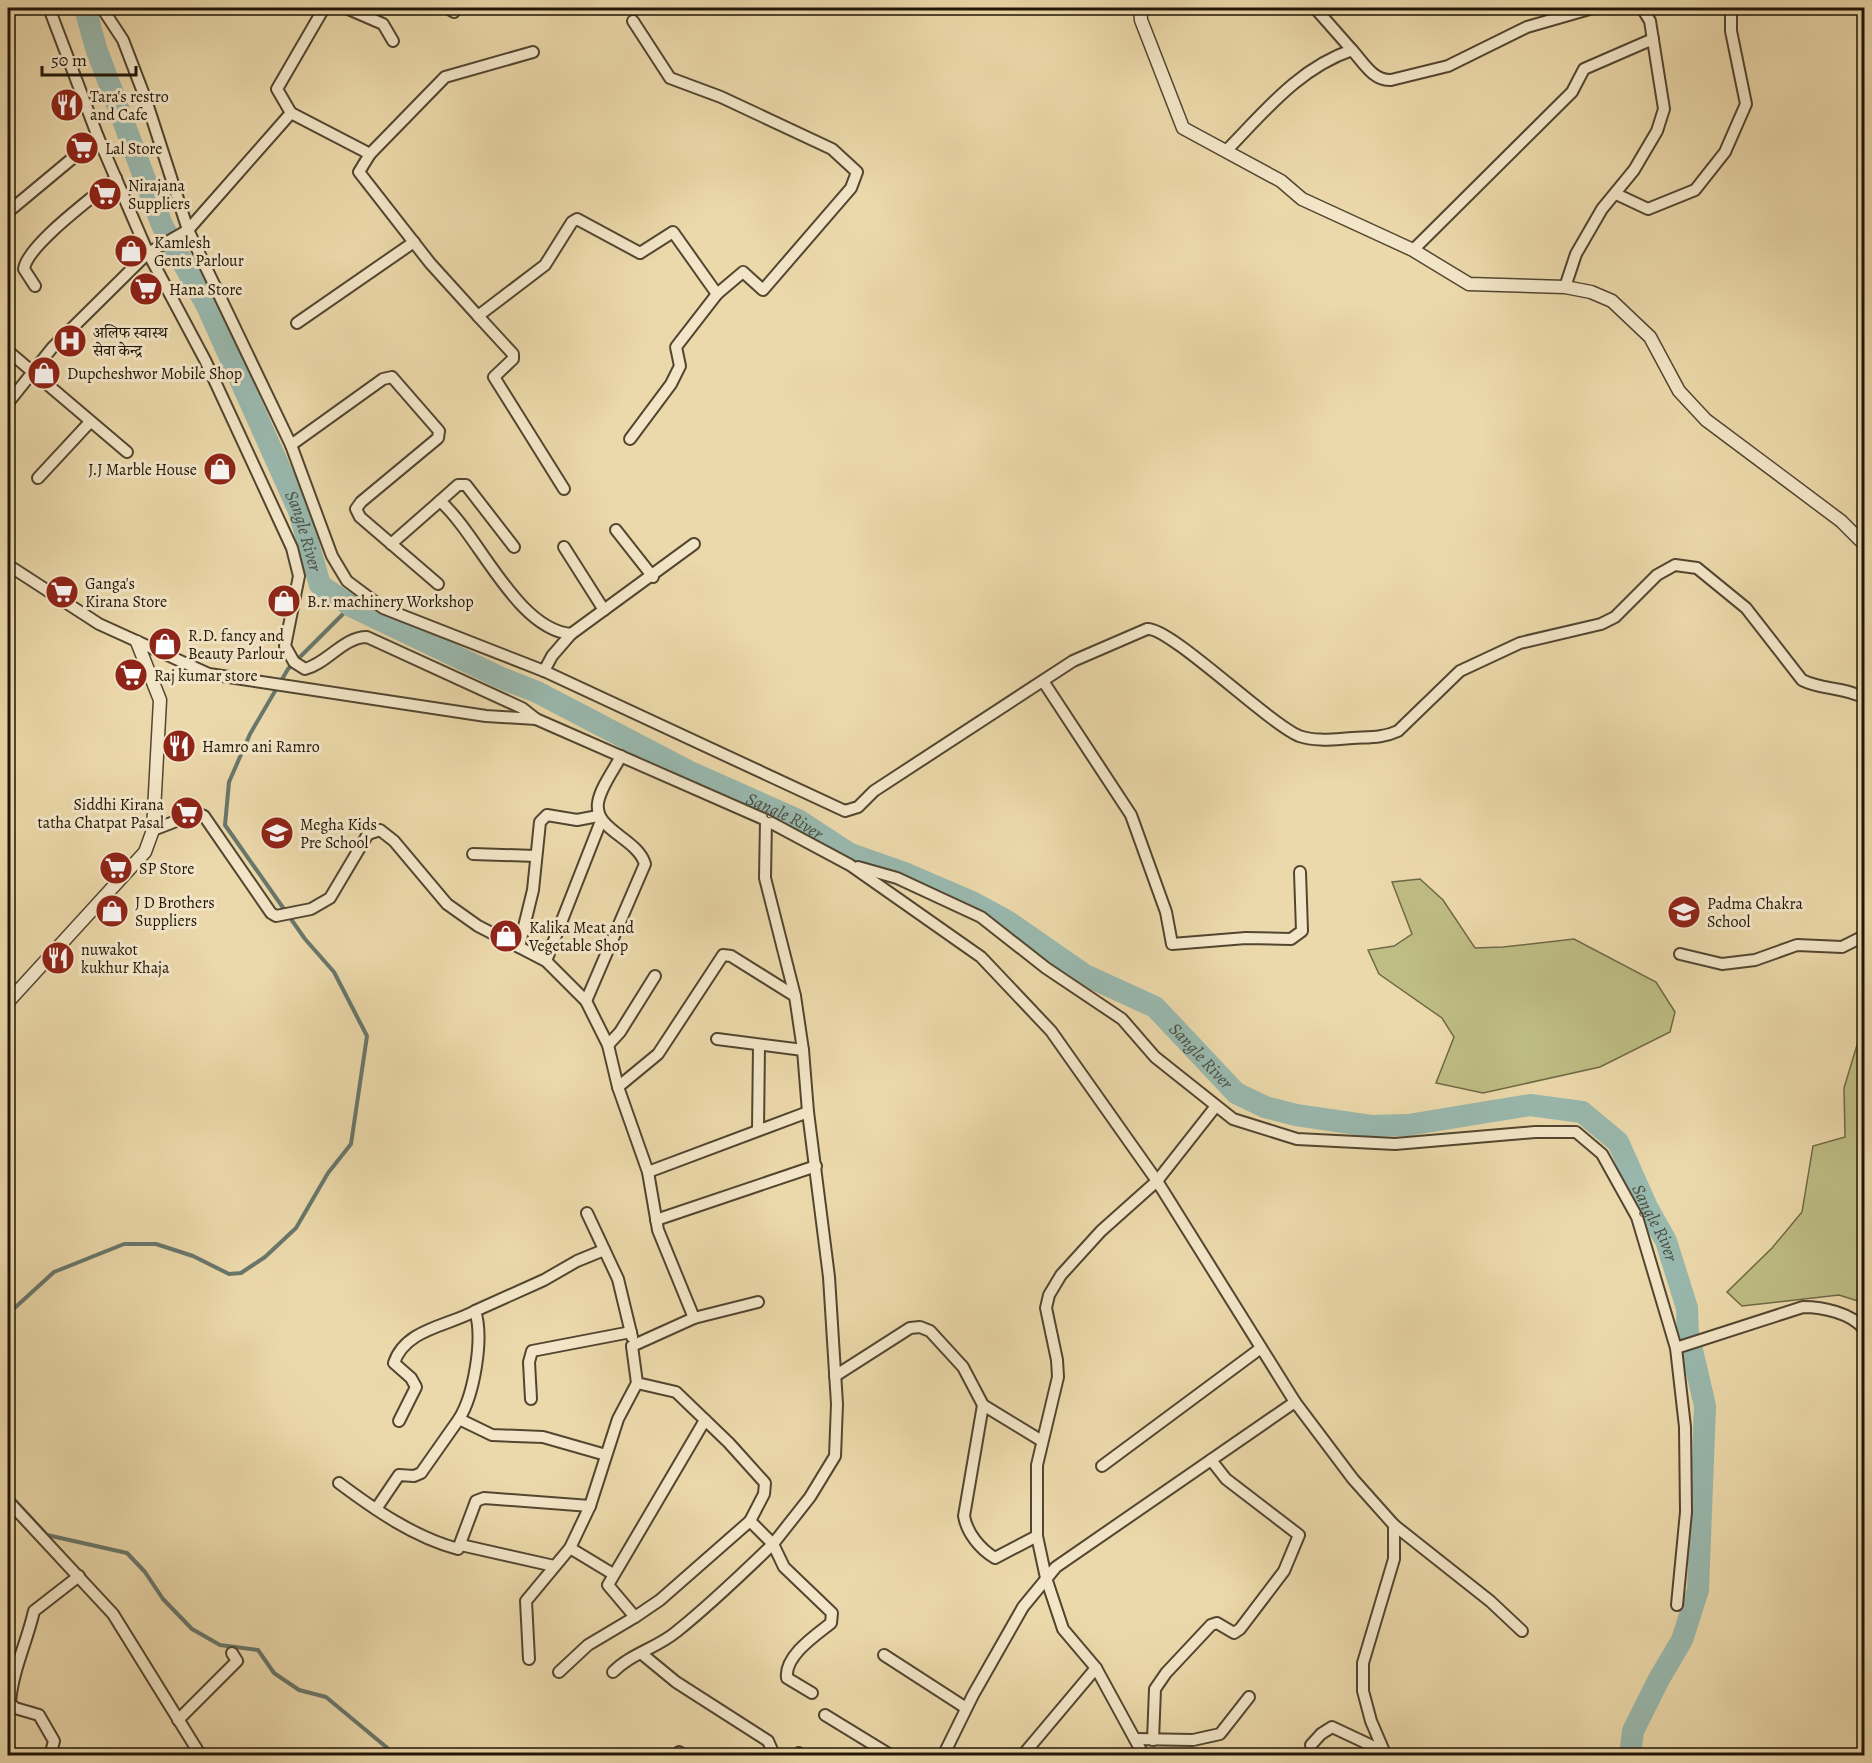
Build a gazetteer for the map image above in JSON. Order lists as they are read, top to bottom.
{
  "water": ["Sangle River"],
  "places": {
    "restaurant": ["Tara's restro and Cafe", "Hamro ani Ramro", "nuwakot kukhur Khaja"],
    "supermarket": [
      "Lal Store",
      "Nirajana Suppliers",
      "Hana Store",
      "Ganga's Kirana Store",
      "Raj kumar store",
      "Siddhi Kirana tatha Chatpat Pasal",
      "SP Store"
    ],
    "shop": [
      "Kamlesh Gents Parlour",
      "Dupcheshwor Mobile Shop",
      "J.J Marble House",
      "B.r. machinery Workshop",
      "R.D. fancy and Beauty Parlour",
      "J D Brothers Suppliers",
      "Kalika Meat and Vegetable Shop"
    ],
    "hospital": ["अलिफ स्वास्थ सेवा केन्द्र"],
    "school or university": ["Megha Kids Pre School", "Padma Chakra School"]
  },
  "scale_bar": "50 m"
}
